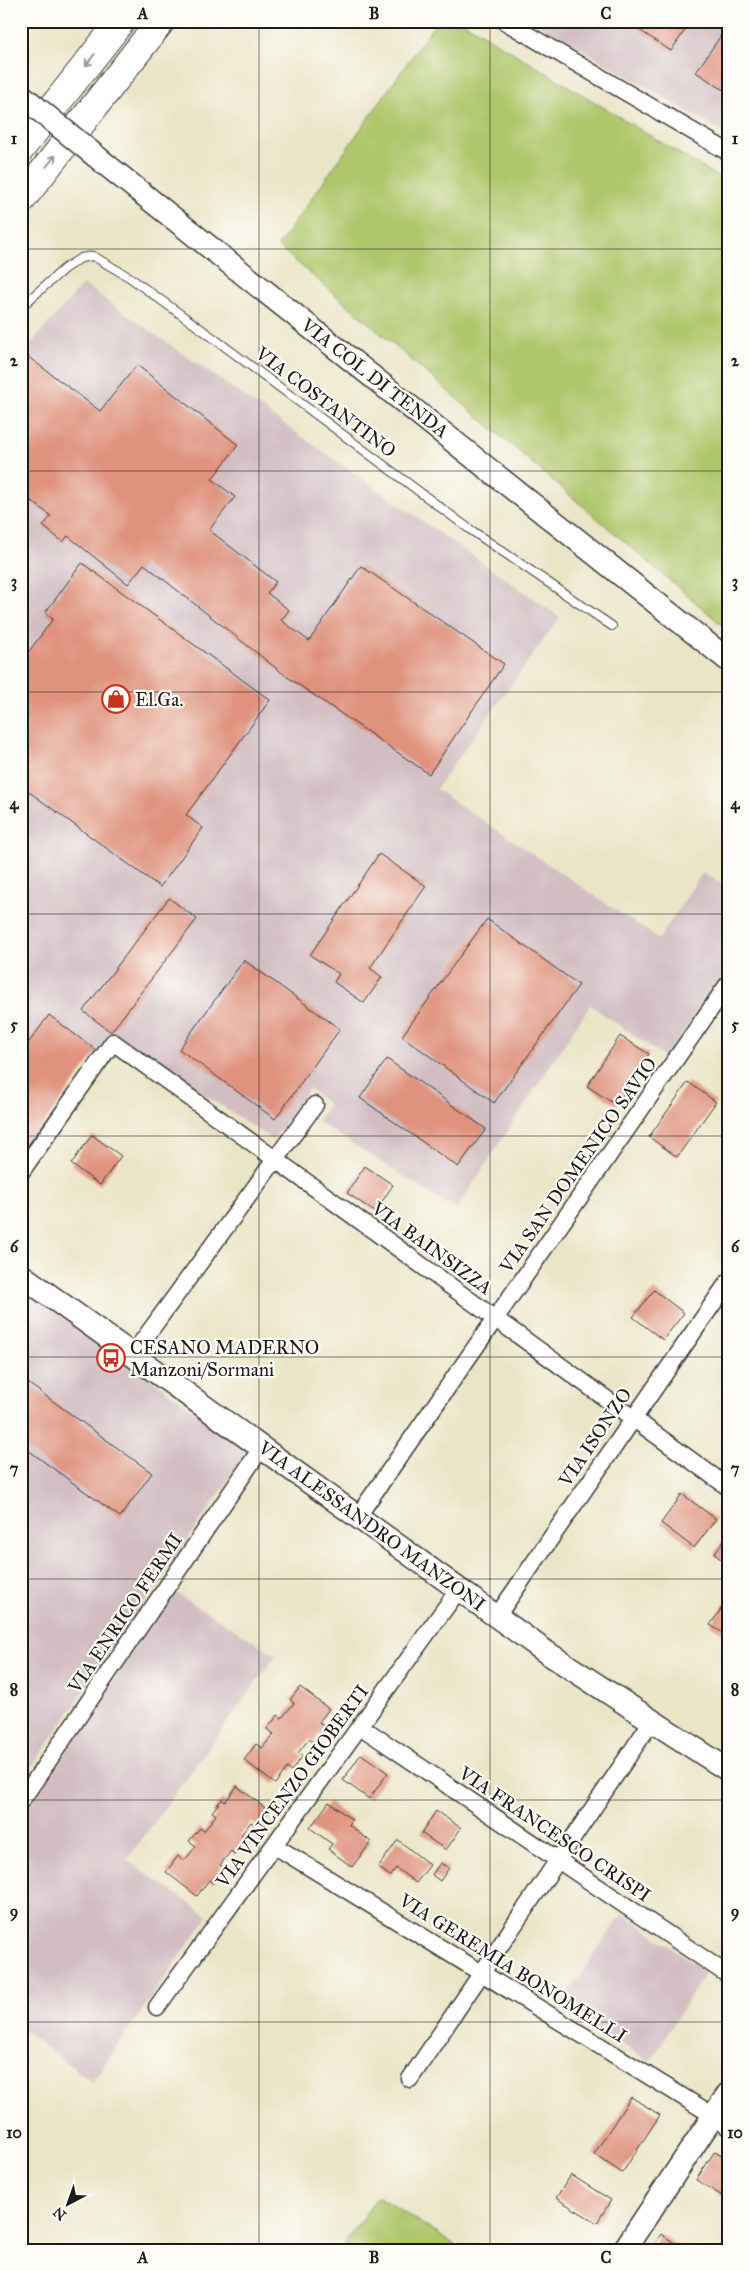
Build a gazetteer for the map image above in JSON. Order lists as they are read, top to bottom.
{
  "streets": {
    "street": [
      "VIA COL DI TENDA",
      "VIA SAN DOMENICO SAVIO",
      "VIA BAINSIZZA",
      "VIA ISONZO",
      "VIA ALESSANDRO MANZONI",
      "VIA ENRICO FERMI",
      "VIA VINCENZO GIOBERTI",
      "VIA FRANCESCO CRISPI",
      "VIA GEREMIA BONOMELLI"
    ],
    "lane": ["VIA COSTANTINO"]
  },
  "crossings": [
    ["VIA SAN DOMENICO SAVIO", "VIA BAINSIZZA"],
    ["VIA SAN DOMENICO SAVIO", "VIA ALESSANDRO MANZONI"],
    ["VIA BAINSIZZA", "VIA ISONZO"],
    ["VIA ISONZO", "VIA ALESSANDRO MANZONI"],
    ["VIA ALESSANDRO MANZONI", "VIA ENRICO FERMI"],
    ["VIA ALESSANDRO MANZONI", "VIA VINCENZO GIOBERTI"],
    ["VIA VINCENZO GIOBERTI", "VIA FRANCESCO CRISPI"],
    ["VIA VINCENZO GIOBERTI", "VIA GEREMIA BONOMELLI"]
  ],
  "places": {
    "shop": ["El.Ga."],
    "bus stop": ["CESANO MADERNO Manzoni/Sormani"]
  },
  "north": "bottom left",
  "grid": {
    "columns": ["A", "B", "C"],
    "rows": [
      "1",
      "2",
      "3",
      "4",
      "5",
      "6",
      "7",
      "8",
      "9",
      "10"
    ]
  }
}
